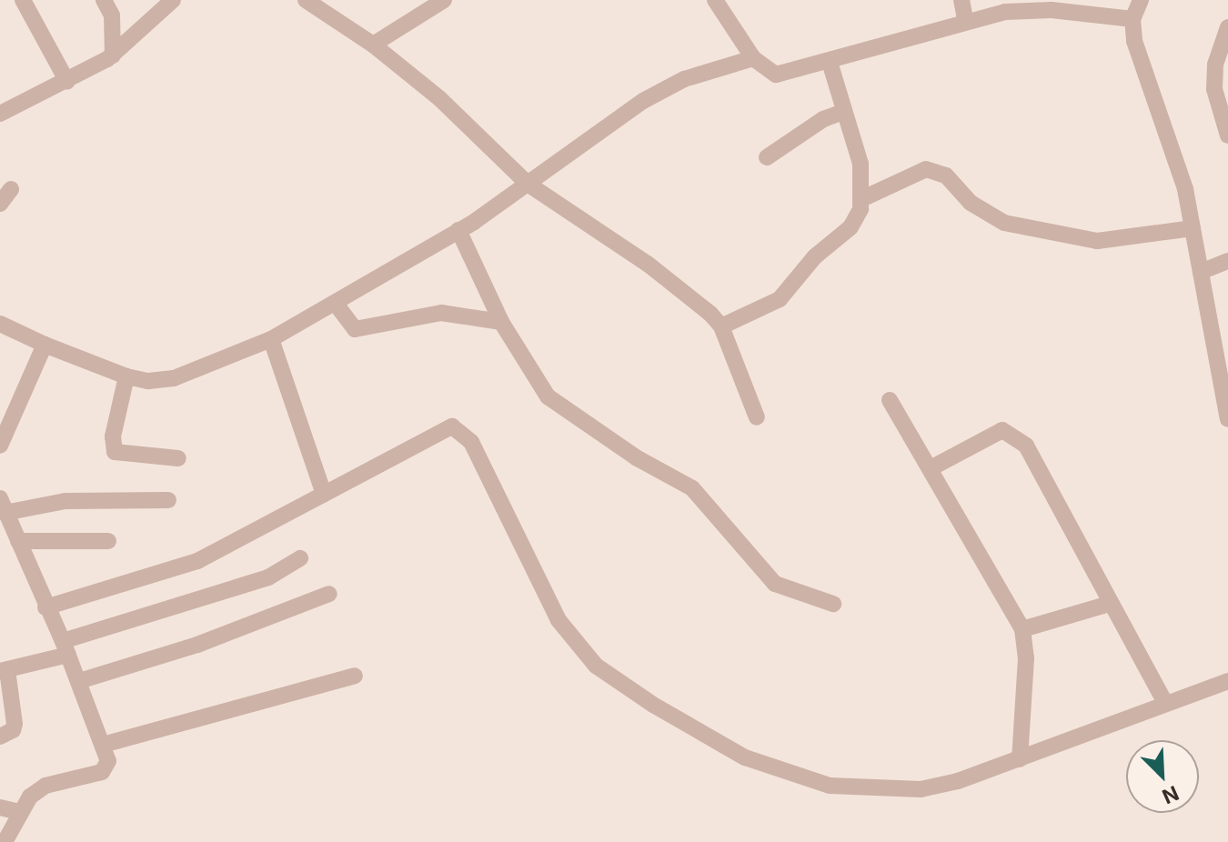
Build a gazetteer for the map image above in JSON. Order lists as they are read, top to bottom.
{
  "north": "bottom right"
}
